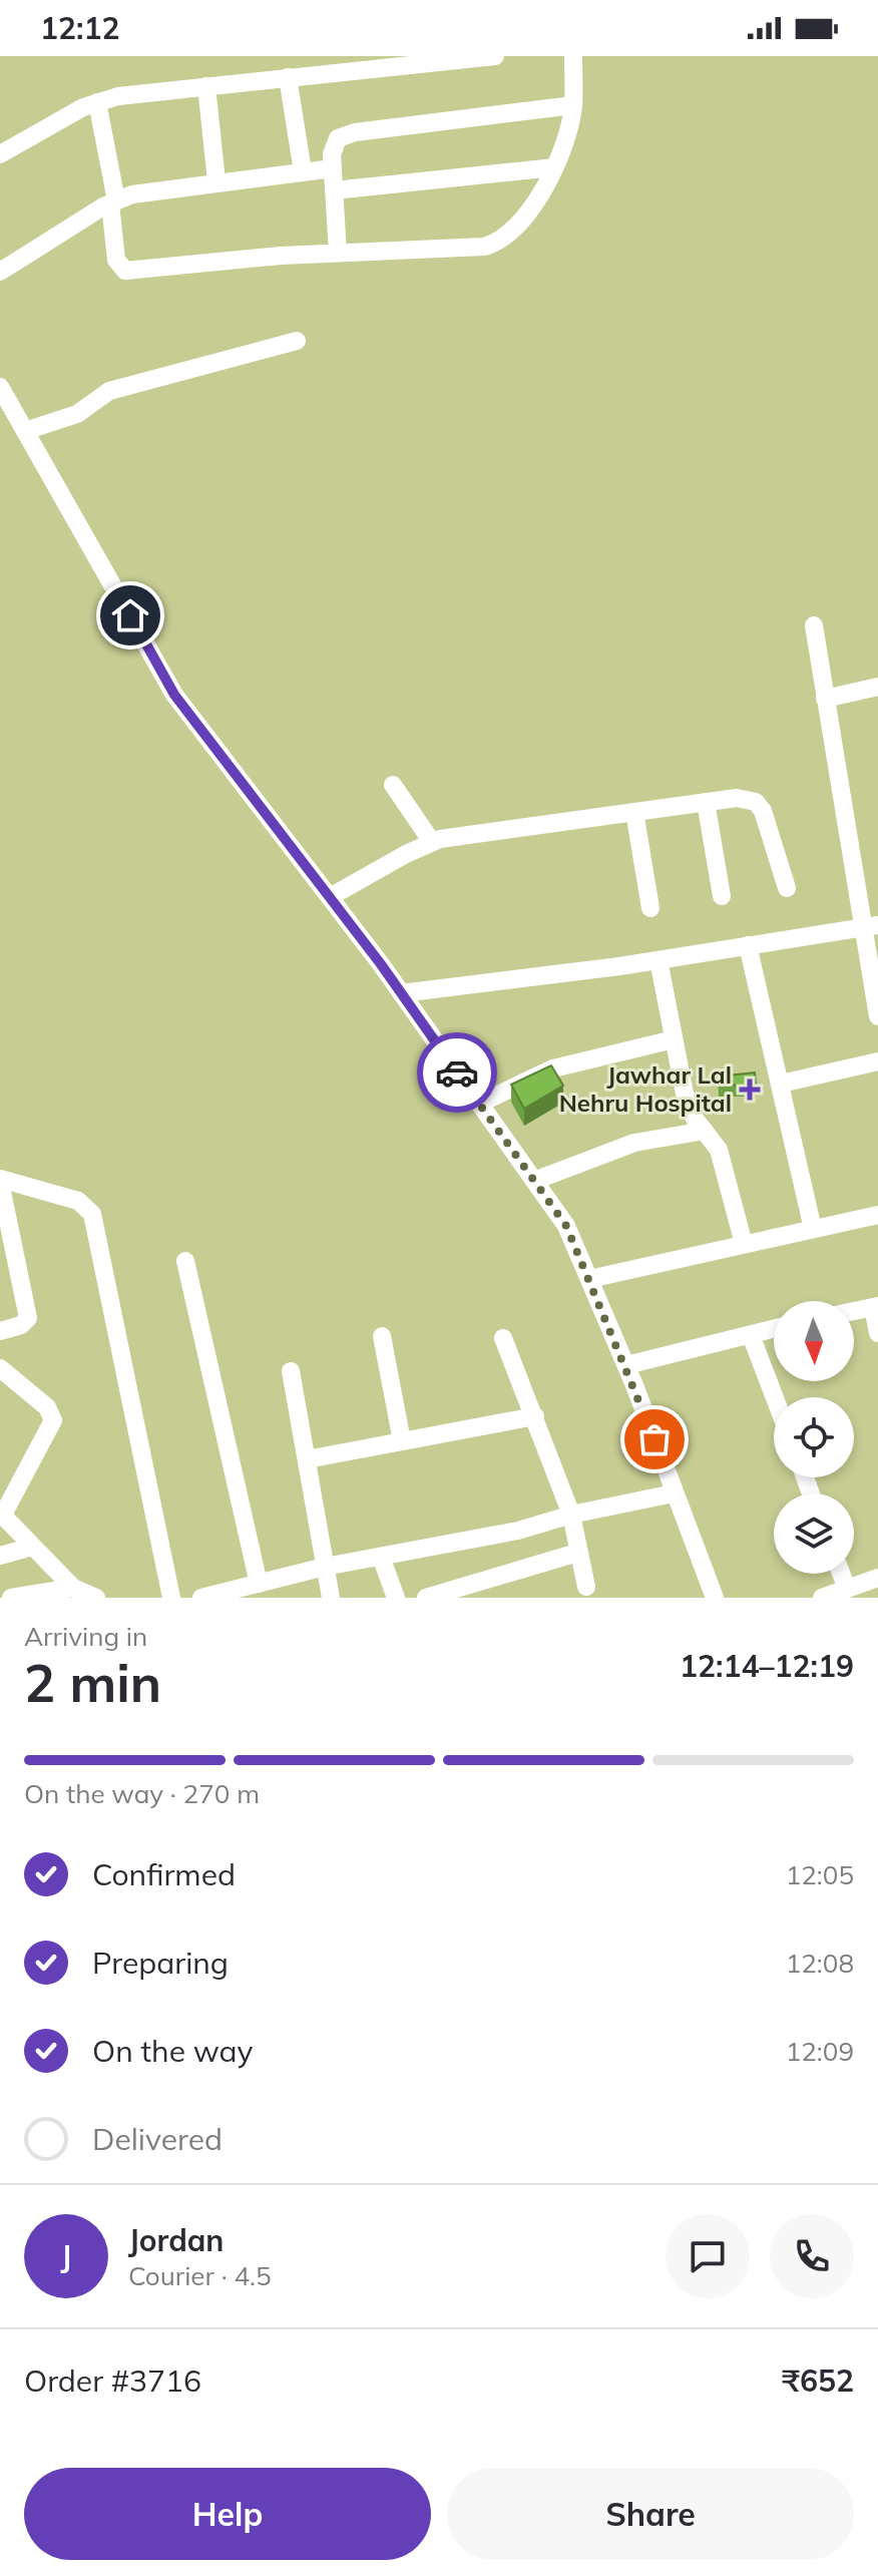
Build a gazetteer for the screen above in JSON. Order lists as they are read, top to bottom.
{
  "places": {
    "health": ["Jawhar Lal Nehru Hospital"]
  },
  "north": "bottom",
  "page": {
    "status": "12:12",
    "heading": ["2 min", "Arriving in", "12:14–12:19"],
    "panel": [
      "Jordan",
      "Courier · 4.5",
      "Order #3716",
      "₹652"
    ],
    "bar": "On the way · 270 m",
    "list": [
      ["Confirmed", "12:05"],
      ["Preparing", "12:08"],
      ["On the way", "12:09"],
      "Delivered"
    ],
    "round": "J",
    "buttons": ["Help", "Share"]
  }
}
